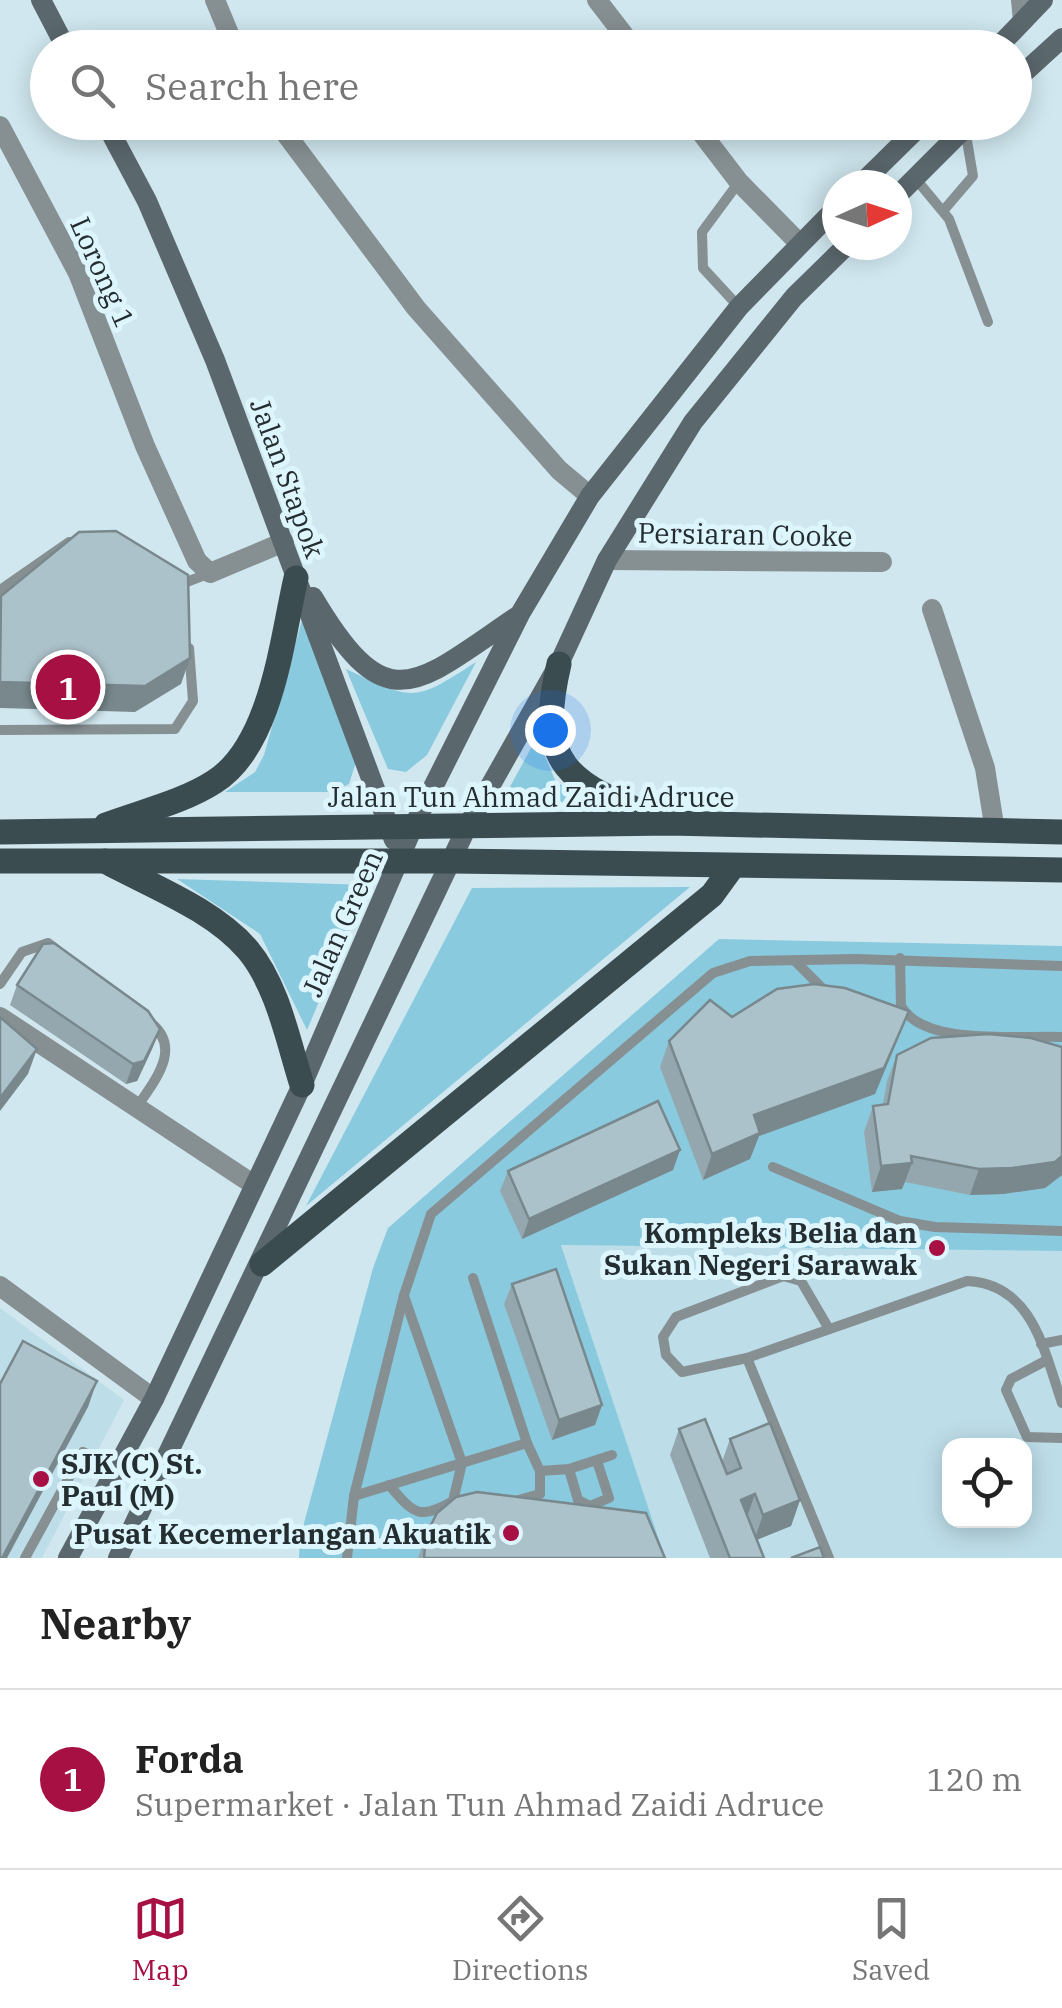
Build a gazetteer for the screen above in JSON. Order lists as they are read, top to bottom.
{
  "streets": {
    "main road": ["Jalan Stapok", "Jalan Tun Ahmad Zaidi Adruce", "Jalan Green"],
    "street": ["Lorong 1", "Persiaran Cooke"]
  },
  "crossings": [
    ["Jalan Stapok", "Jalan Tun Ahmad Zaidi Adruce"],
    ["Jalan Stapok", "Jalan Green"],
    ["Jalan Tun Ahmad Zaidi Adruce", "Jalan Green"]
  ],
  "places": ["Kompleks Belia dan Sukan Negeri Sarawak", "SJK (C) St. Paul (M)", "Pusat Kecemerlangan Akuatik"],
  "north": "right",
  "page": {
    "search": "Search here",
    "pins": "1",
    "heading": "Nearby",
    "list": [
      {
        "mark": "1",
        "name": "Forda",
        "note": "Supermarket · Jalan Tun Ahmad Zaidi Adruce",
        "value": "120 m"
      }
    ],
    "nav": ["Map", "Directions", "Saved"]
  }
}
